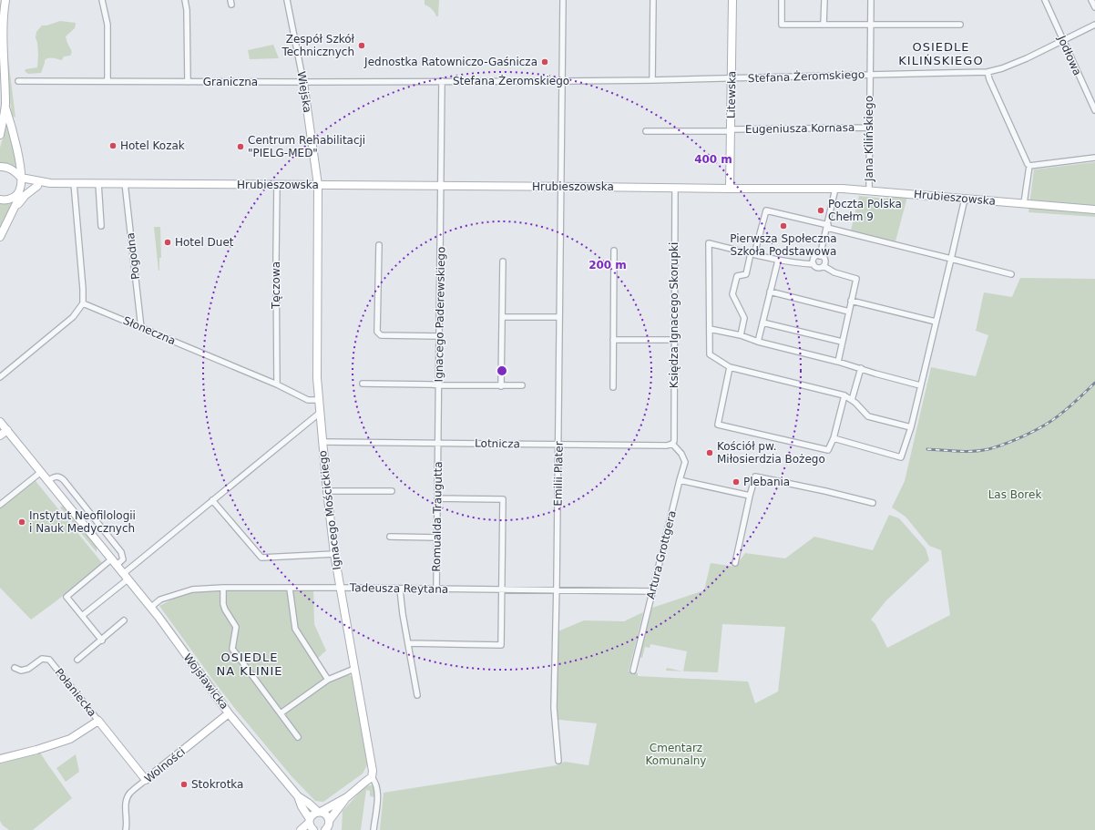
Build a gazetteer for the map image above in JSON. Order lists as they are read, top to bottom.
{
  "streets": {
    "street": [
      "Jodłowa",
      "Stefana Żeromskiego",
      "Graniczna",
      "Wiejska",
      "Litewska",
      "Eugeniusza Kornasa",
      "Jana Kilińskiego",
      "Hrubieszowska",
      "Pogodna",
      "Tęczowa",
      "Ignacego Paderewskiego",
      "Księdza Ignacego Skorupki",
      "Słoneczna",
      "Lotnicza",
      "Emilii Plater",
      "Ignacego Mościckiego",
      "Romualda Traugutta",
      "Artura Grottgera",
      "Tadeusza Reytana",
      "Wojsławicka",
      "Połaniecka",
      "Wolności"
    ]
  },
  "crossings": [
    ["Jodłowa", "Stefana Żeromskiego"],
    ["Stefana Żeromskiego", "Graniczna"],
    ["Stefana Żeromskiego", "Litewska"],
    ["Stefana Żeromskiego", "Jana Kilińskiego"],
    ["Stefana Żeromskiego", "Ignacego Paderewskiego"],
    ["Stefana Żeromskiego", "Emilii Plater"],
    ["Graniczna", "Wiejska"],
    ["Graniczna", "Ignacego Paderewskiego"],
    ["Wiejska", "Hrubieszowska"],
    ["Wiejska", "Ignacego Mościckiego"],
    ["Litewska", "Eugeniusza Kornasa"],
    ["Litewska", "Hrubieszowska"],
    ["Eugeniusza Kornasa", "Jana Kilińskiego"],
    ["Jana Kilińskiego", "Hrubieszowska"],
    ["Hrubieszowska", "Pogodna"],
    ["Hrubieszowska", "Tęczowa"],
    ["Hrubieszowska", "Ignacego Paderewskiego"],
    ["Hrubieszowska", "Księdza Ignacego Skorupki"],
    ["Hrubieszowska", "Emilii Plater"],
    ["Hrubieszowska", "Ignacego Mościckiego"],
    ["Pogodna", "Słoneczna"],
    ["Tęczowa", "Słoneczna"],
    ["Ignacego Paderewskiego", "Lotnicza"],
    ["Ignacego Paderewskiego", "Romualda Traugutta"],
    ["Księdza Ignacego Skorupki", "Lotnicza"],
    ["Księdza Ignacego Skorupki", "Artura Grottgera"],
    ["Słoneczna", "Ignacego Mościckiego"],
    ["Lotnicza", "Emilii Plater"],
    ["Lotnicza", "Ignacego Mościckiego"],
    ["Lotnicza", "Romualda Traugutta"],
    ["Lotnicza", "Artura Grottgera"],
    ["Emilii Plater", "Tadeusza Reytana"],
    ["Ignacego Mościckiego", "Tadeusza Reytana"],
    ["Romualda Traugutta", "Tadeusza Reytana"],
    ["Artura Grottgera", "Tadeusza Reytana"],
    ["Tadeusza Reytana", "Wojsławicka"],
    ["Wojsławicka", "Wolności"],
    ["Połaniecka", "Wolności"]
  ],
  "districts": ["OSIEDLE KILIŃSKIEGO", "OSIEDLE NA KLINIE"],
  "parks": ["Las Borek", "Cmentarz Komunalny"],
  "places": [
    "Zespół Szkół Technicznych",
    "Jednostka Ratowniczo-Gaśnicza",
    "Hotel Kozak",
    "Centrum Rehabilitacji \"PIELG-MED\"",
    "Poczta Polska Chełm 9",
    "Pierwsza Społeczna Szkoła Podstawowa",
    "Hotel Duet",
    "Kościół pw. Miłosierdzia Bożego",
    "Plebania",
    "Instytut Neofilologii i Nauk Medycznych",
    "Stokrotka"
  ],
  "rings": ["400 m", "200 m"]
}
